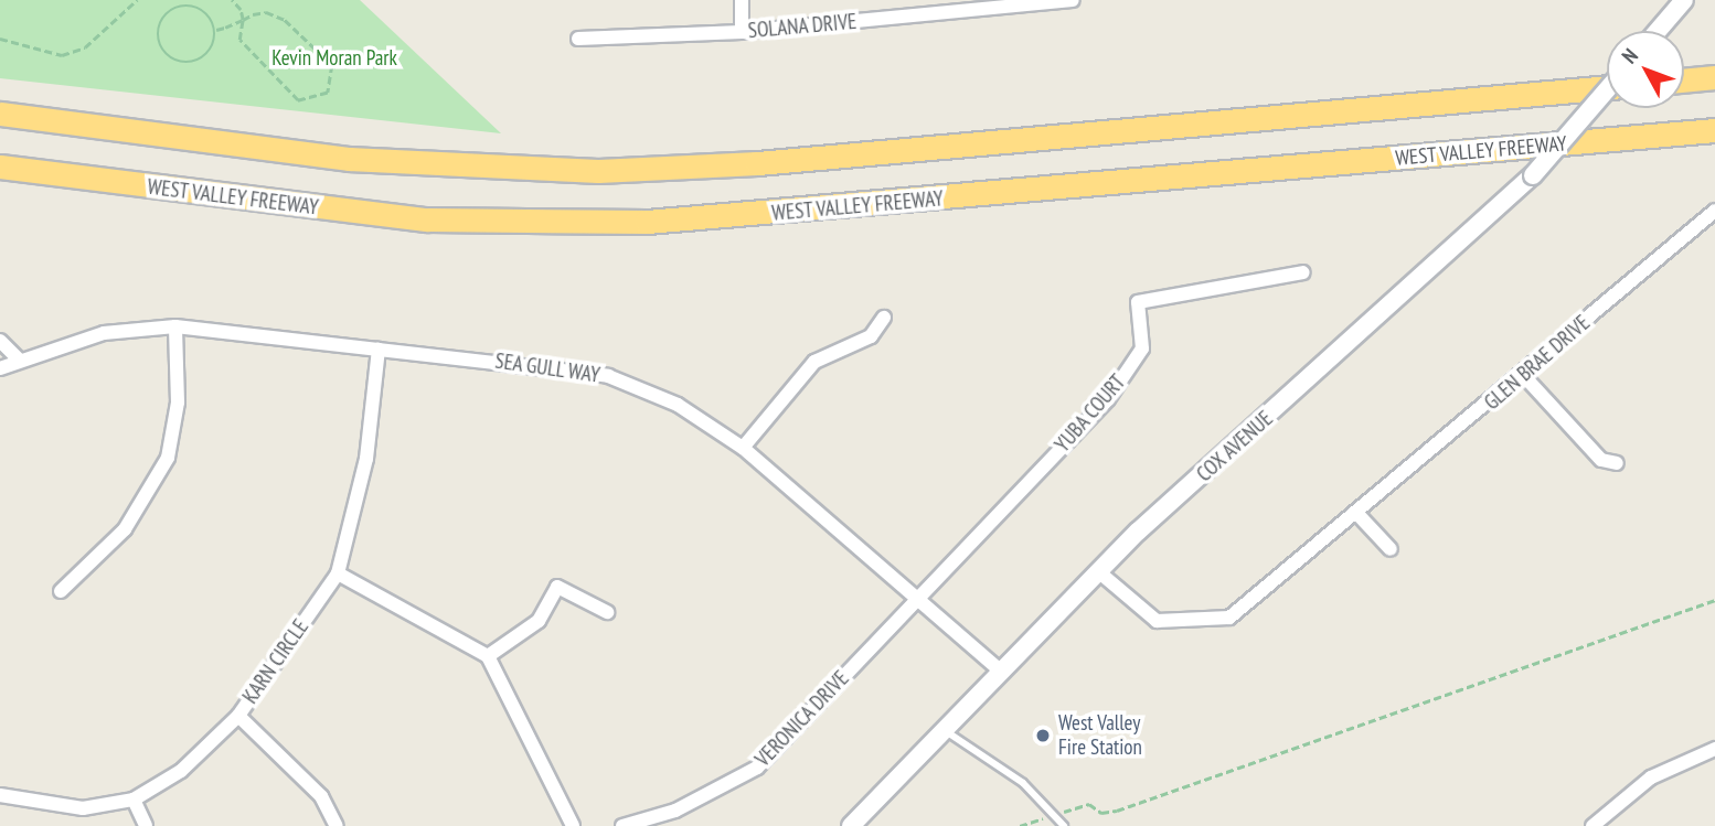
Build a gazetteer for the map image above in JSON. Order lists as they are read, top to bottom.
{
  "streets": {
    "highway": ["WEST VALLEY FREEWAY"],
    "main road": ["COX AVENUE"],
    "street": [
      "SOLANA DRIVE",
      "GLEN BRAE DRIVE",
      "SEA GULL WAY",
      "YUBA COURT",
      "KARN CIRCLE",
      "VERONICA DRIVE"
    ]
  },
  "crossings": [
    ["GLEN BRAE DRIVE", "COX AVENUE"],
    ["SEA GULL WAY", "YUBA COURT"],
    ["SEA GULL WAY", "COX AVENUE"],
    ["SEA GULL WAY", "KARN CIRCLE"],
    ["SEA GULL WAY", "VERONICA DRIVE"],
    ["YUBA COURT", "VERONICA DRIVE"]
  ],
  "parks": ["Kevin Moran Park"],
  "places": ["West Valley Fire Station"],
  "north": "top left"
}
